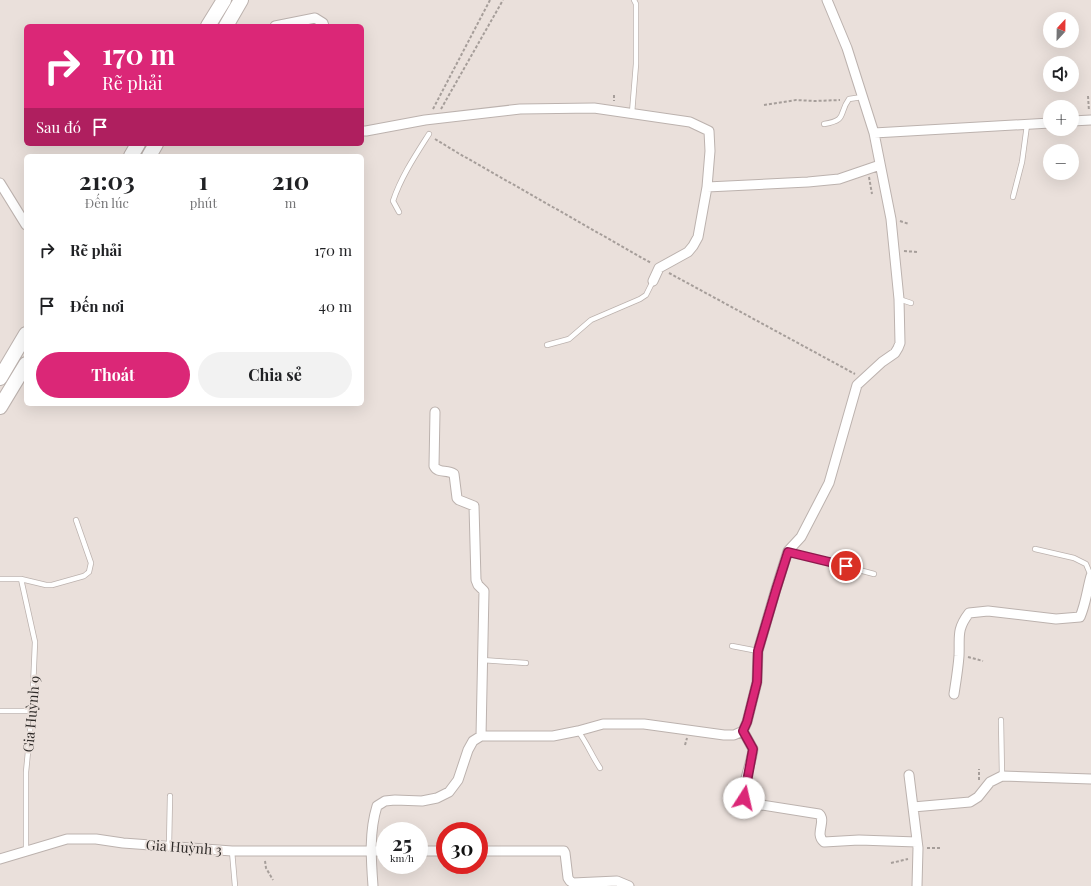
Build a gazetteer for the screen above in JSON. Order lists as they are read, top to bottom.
{
  "streets": {
    "street": ["Gia Huỳnh 3"],
    "lane": ["Gia Huỳnh 9"]
  },
  "crossings": [
    ["Gia Huỳnh 9", "Gia Huỳnh 3"]
  ],
  "north": "top",
  "page": {
    "map_buttons": ["+", "−"],
    "turn": ["170 m", "Rẽ phải"],
    "then": "Sau đó",
    "eta": [
      "21:03",
      "Đến lúc",
      "1",
      "phút",
      "210",
      "m"
    ],
    "list": [
      {
        "name": "Rẽ phải",
        "value": "170 m"
      },
      {
        "name": "Đến nơi",
        "value": "40 m"
      }
    ],
    "buttons": ["Thoát", "Chia sẻ"],
    "speed": "25 km/h",
    "limit": "30"
  }
}
